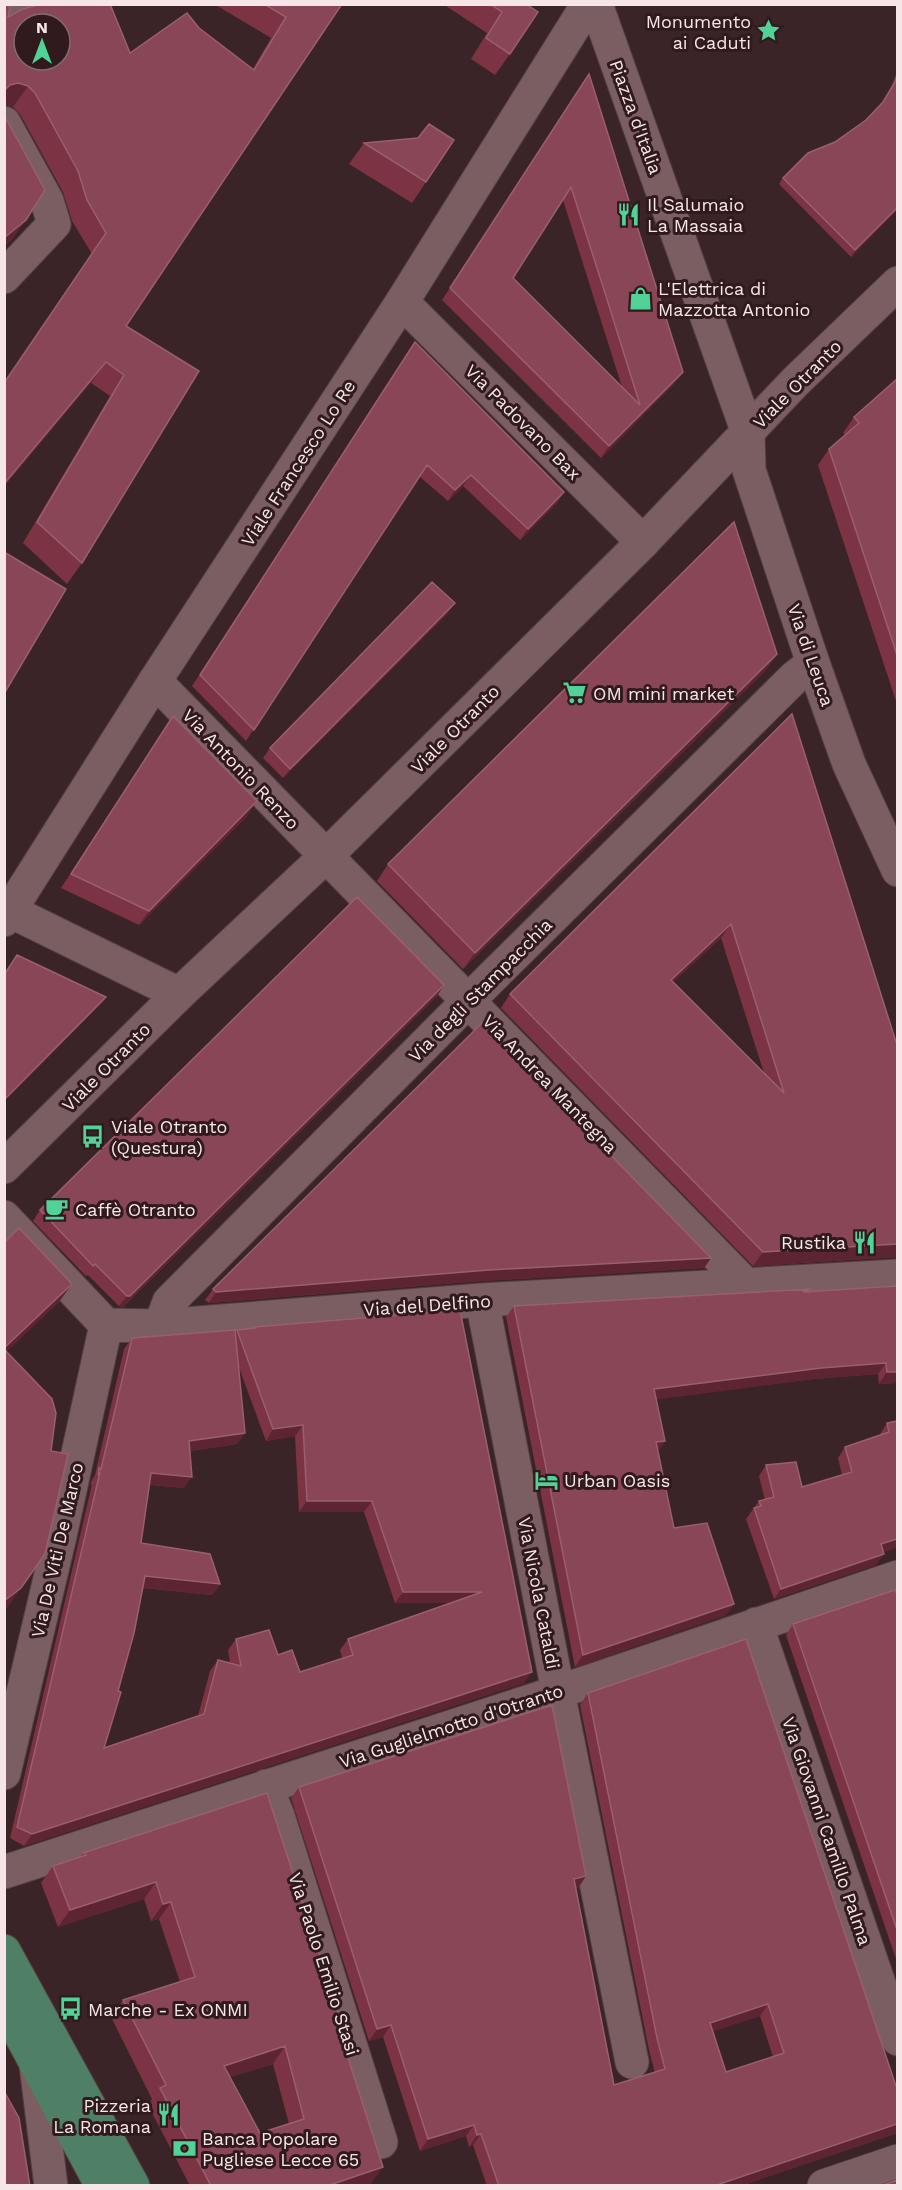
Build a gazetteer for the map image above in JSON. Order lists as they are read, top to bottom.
{
  "streets": {
    "street": [
      "Piazza d'Italia",
      "Viale Otranto",
      "Via Padovano Bax",
      "Viale Francesco Lo Re",
      "Via di Leuca",
      "Via Antonio Renzo",
      "Via degli Stampacchia",
      "Via Andrea Mantegna",
      "Via del Delfino",
      "Via De Viti De Marco",
      "Via Nicola Cataldi",
      "Via Guglielmotto d'Otranto",
      "Via Giovanni Camillo Palma",
      "Via Paolo Emilio Stasi"
    ]
  },
  "crossings": [
    ["Piazza d'Italia", "Viale Otranto"],
    ["Piazza d'Italia", "Via di Leuca"],
    ["Viale Otranto", "Via Padovano Bax"],
    ["Viale Otranto", "Via di Leuca"],
    ["Viale Otranto", "Via Antonio Renzo"],
    ["Viale Otranto", "Via Andrea Mantegna"],
    ["Via Padovano Bax", "Viale Francesco Lo Re"],
    ["Viale Francesco Lo Re", "Via Antonio Renzo"],
    ["Via di Leuca", "Via degli Stampacchia"],
    ["Via Antonio Renzo", "Via Andrea Mantegna"],
    ["Via degli Stampacchia", "Via Andrea Mantegna"],
    ["Via degli Stampacchia", "Via del Delfino"],
    ["Via Andrea Mantegna", "Via del Delfino"],
    ["Via del Delfino", "Via De Viti De Marco"],
    ["Via del Delfino", "Via Nicola Cataldi"],
    ["Via Nicola Cataldi", "Via Guglielmotto d'Otranto"],
    ["Via Guglielmotto d'Otranto", "Via Giovanni Camillo Palma"],
    ["Via Guglielmotto d'Otranto", "Via Paolo Emilio Stasi"]
  ],
  "places": {
    "place": ["Monumento ai Caduti"],
    "restaurant": ["Il Salumaio La Massaia", "Rustika", "Pizzeria La Romana"],
    "shop": ["L'Elettrica di Mazzotta Antonio"],
    "supermarket": ["OM mini market"],
    "bus stop": ["Viale Otranto (Questura)", "Marche - Ex ONMI"],
    "cafe": ["Caffè Otranto"],
    "hotel": ["Urban Oasis"],
    "bank": ["Banca Popolare Pugliese Lecce 65"]
  },
  "north": "top"
}
